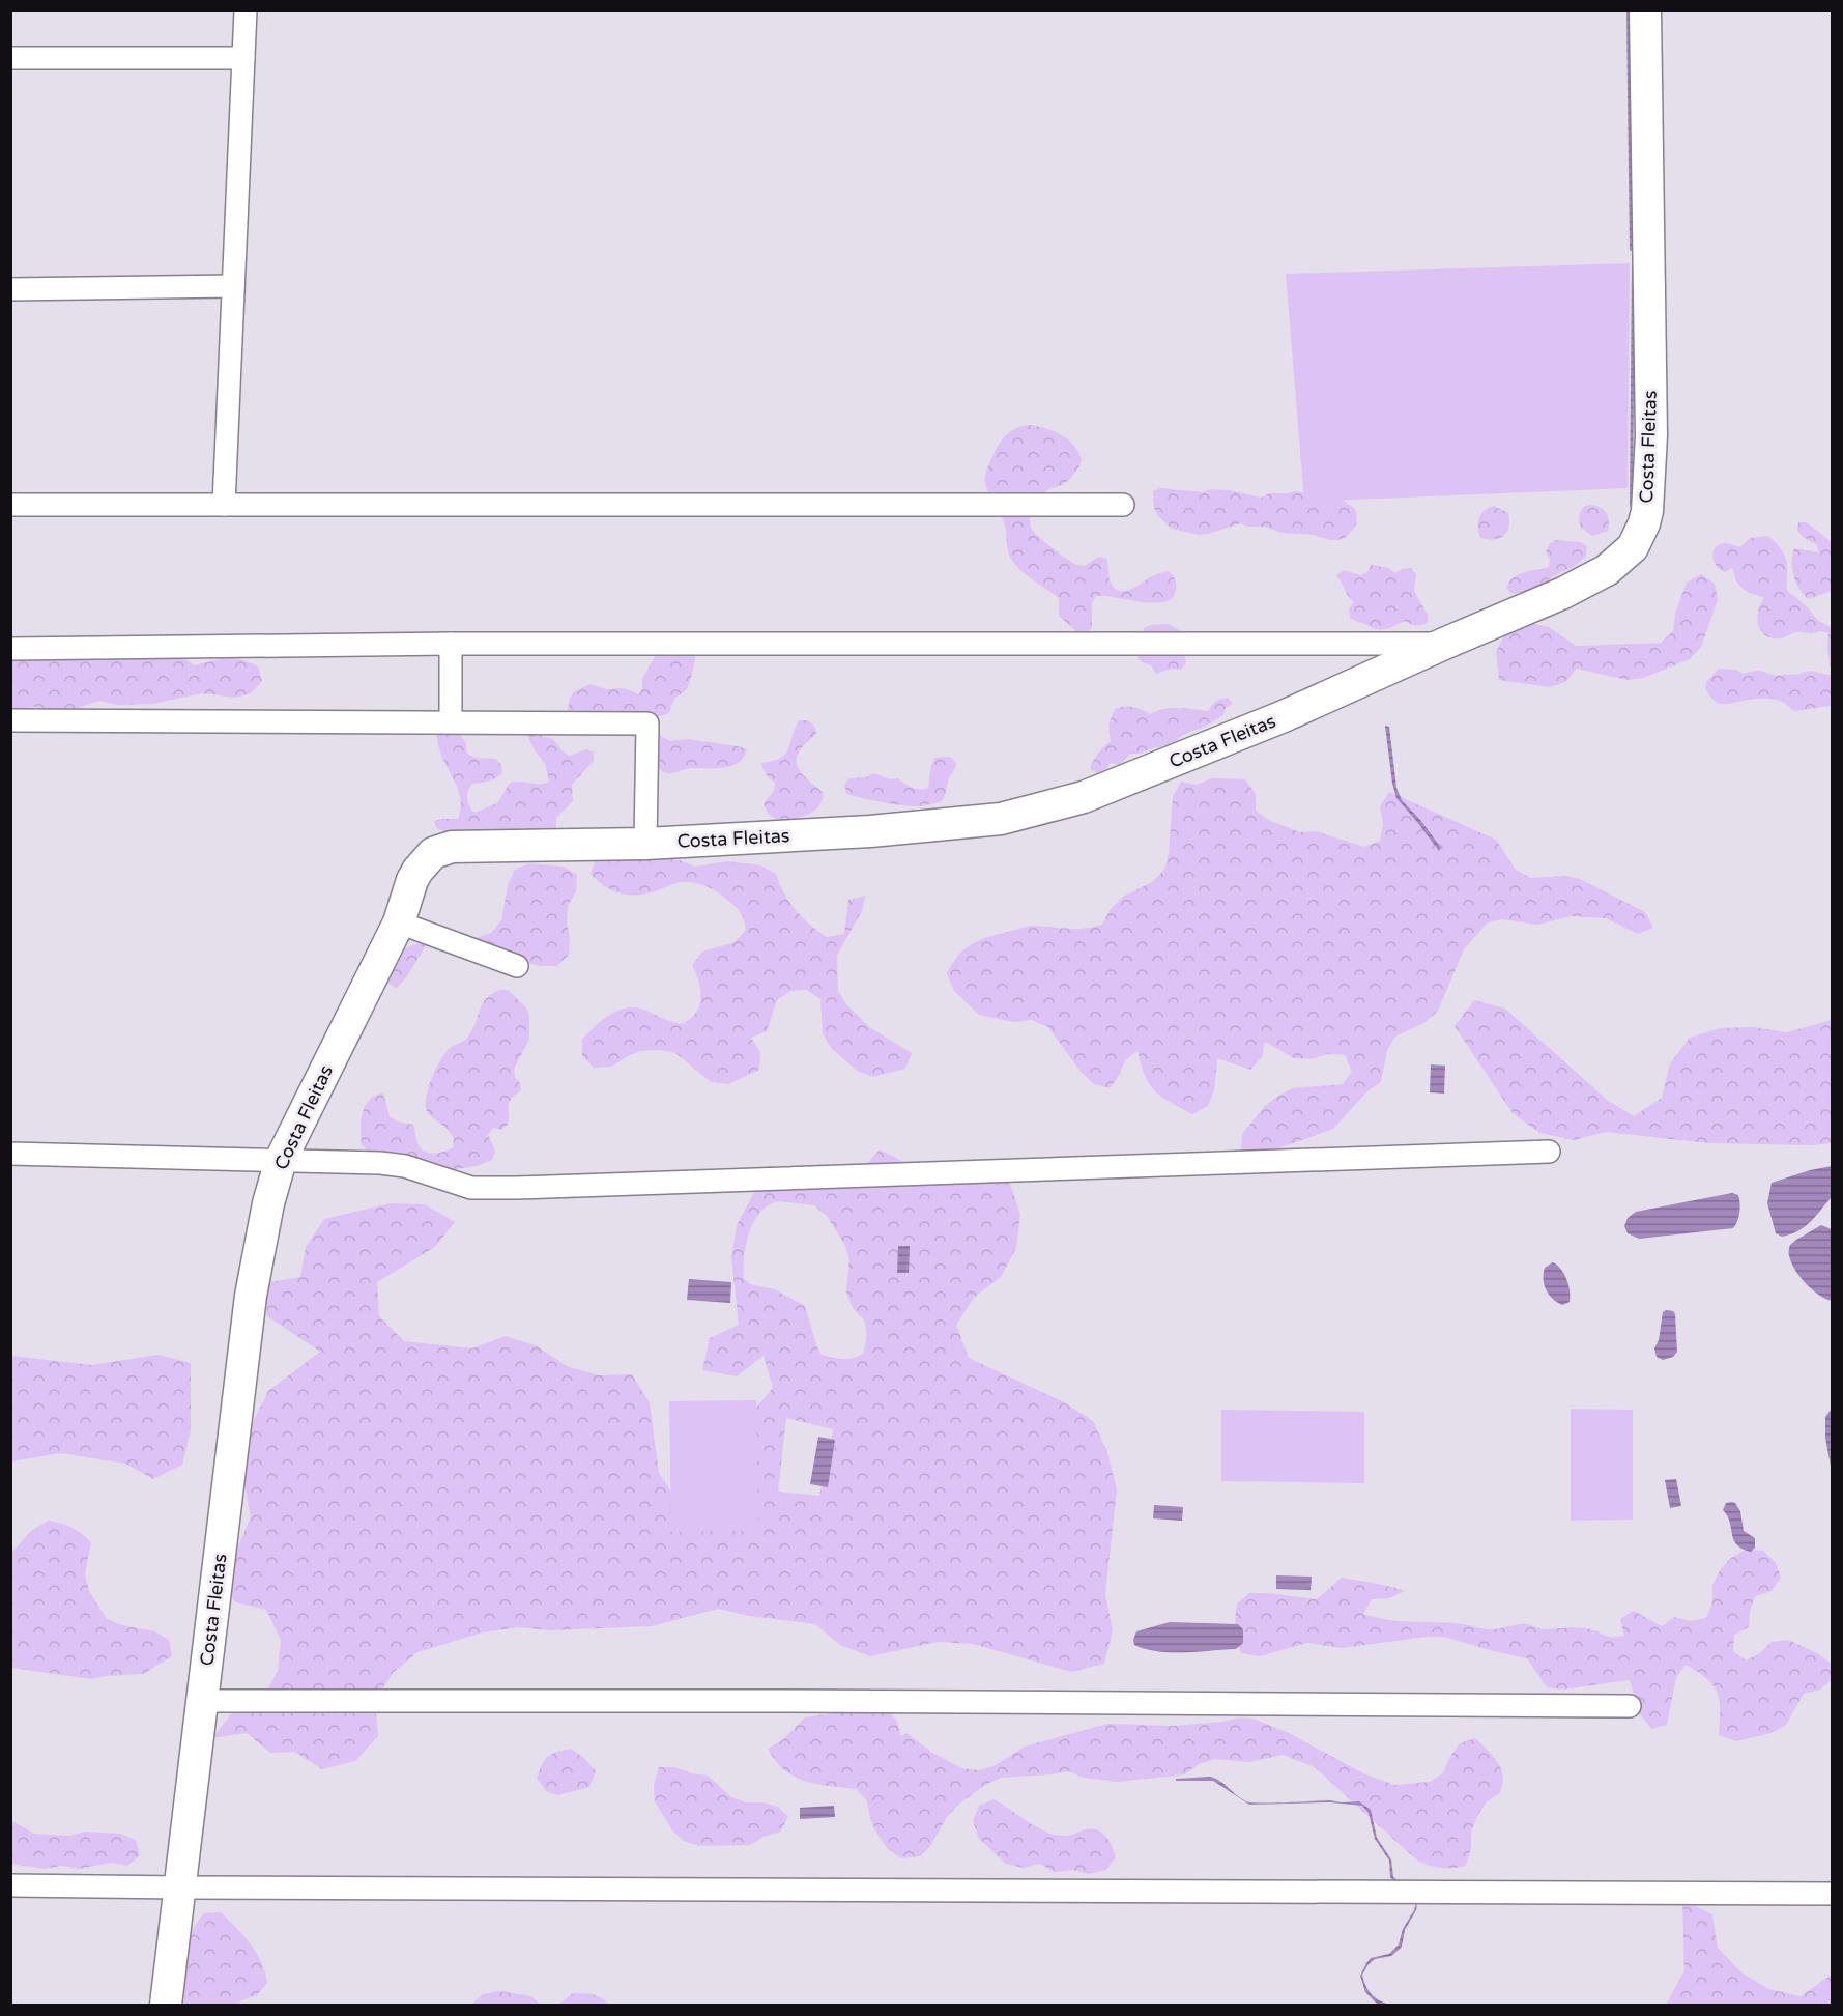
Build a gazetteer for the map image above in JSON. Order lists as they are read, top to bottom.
{
  "streets": {
    "main road": ["Costa Fleitas"]
  }
}
